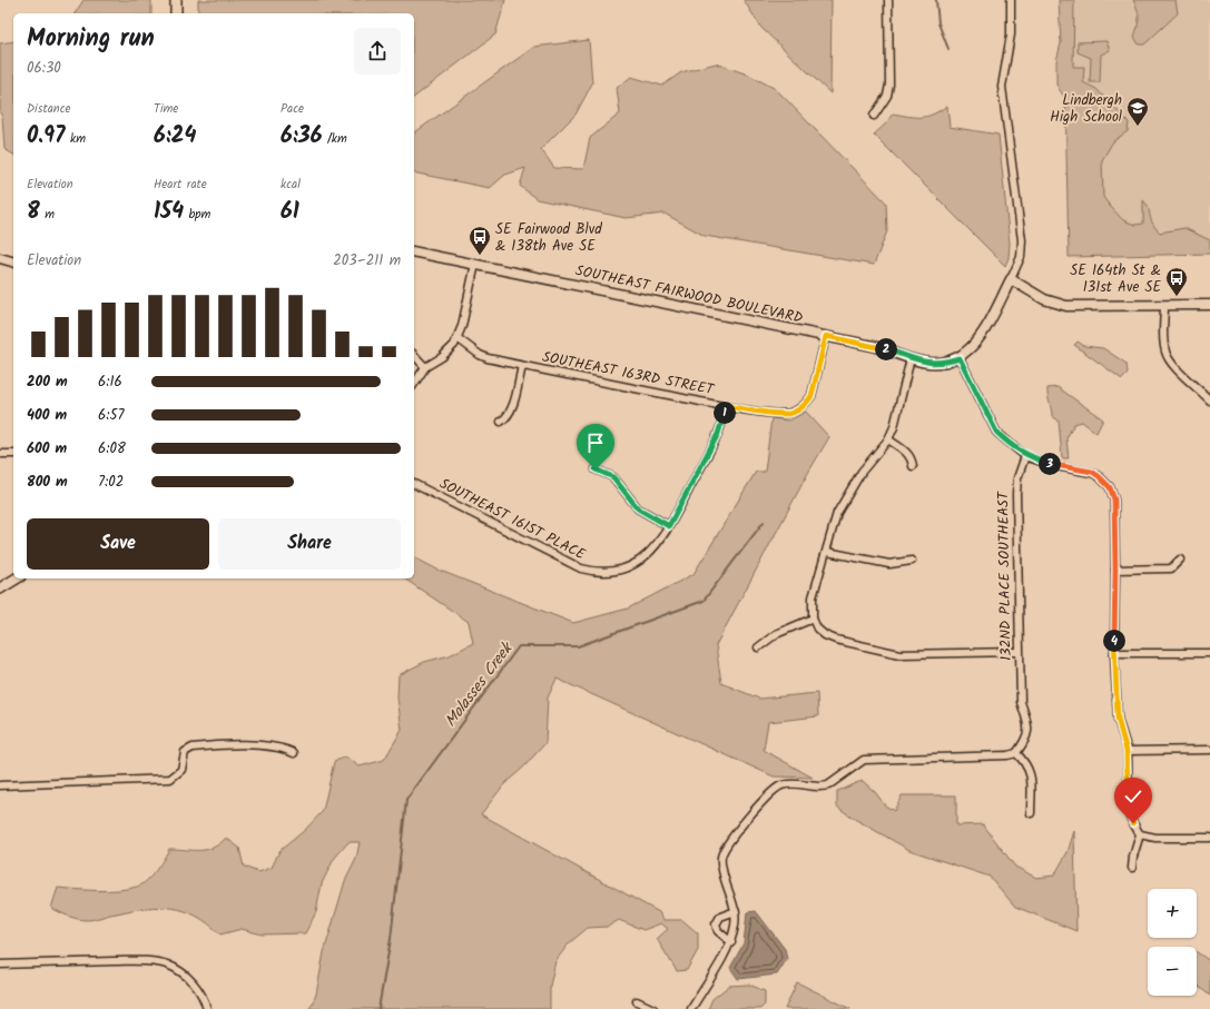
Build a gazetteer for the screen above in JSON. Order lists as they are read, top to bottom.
{
  "streets": {
    "street": [
      "SOUTHEAST FAIRWOOD BOULEVARD",
      "SOUTHEAST 163RD STREET",
      "SOUTHEAST 161ST PLACE",
      "132ND PLACE SOUTHEAST"
    ]
  },
  "crossings": [
    ["SOUTHEAST FAIRWOOD BOULEVARD", "SOUTHEAST 163RD STREET"]
  ],
  "water": ["Molasses Creek"],
  "places": {
    "school or university": ["Lindbergh High School"],
    "bus stop": ["SE Fairwood Blvd & 138th Ave SE", "SE 164th St & 131st Ave SE"]
  },
  "page": {
    "heading": ["Morning run", "06:30"],
    "stats": [
      ["Distance", "0.97 km"],
      ["Time", "6:24"],
      ["Pace", "6:36 /km"],
      ["Elevation", "8 m"],
      ["Heart rate", "154 bpm"],
      ["kcal", "61"]
    ],
    "chart": ["Elevation", "203–211 m"],
    "pins": [
      "2",
      "1",
      "3",
      "4"
    ],
    "list": [
      {
        "name": "200 m",
        "note": "6:16"
      },
      {
        "name": "400 m",
        "note": "6:57"
      },
      {
        "name": "600 m",
        "note": "6:08"
      },
      {
        "name": "800 m",
        "note": "7:02"
      }
    ],
    "buttons": ["Save", "Share"],
    "map_buttons": ["+", "−"]
  }
}
